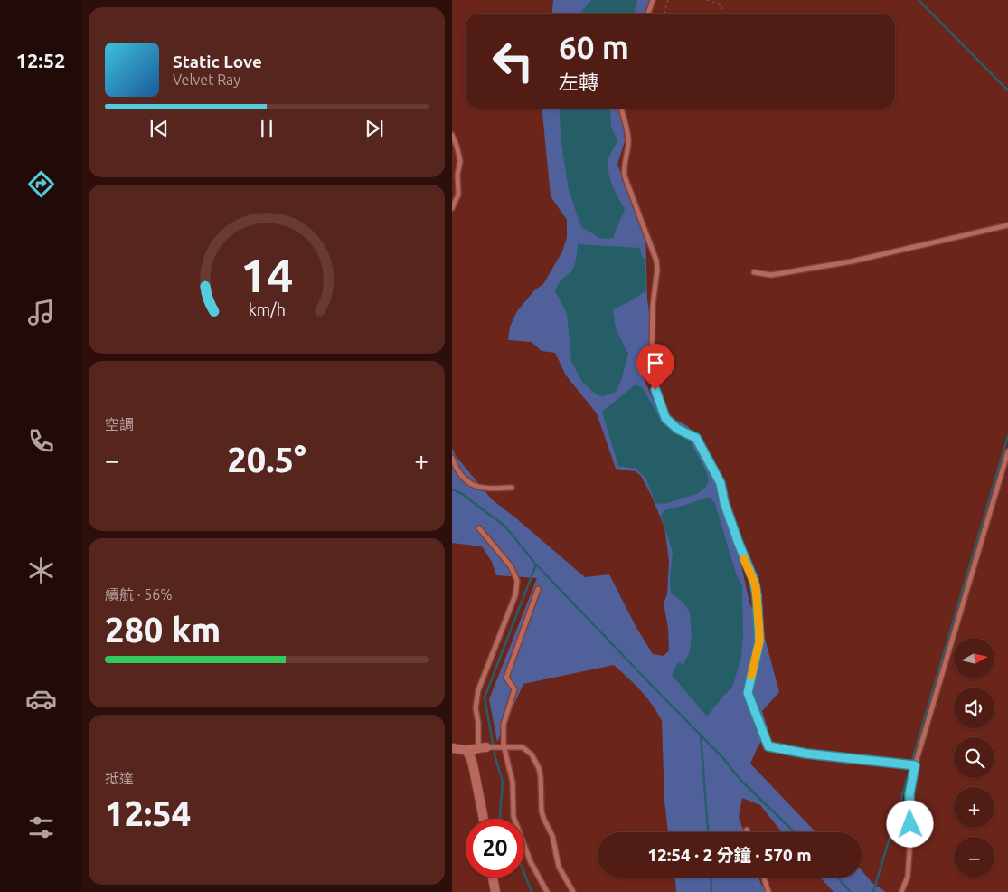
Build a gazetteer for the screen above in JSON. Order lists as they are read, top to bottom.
{
  "north": "right",
  "page": {
    "tabs": "12:52",
    "turn": ["60 m", "左轉"],
    "song": ["Static Love", "Velvet Ray"],
    "tile": [
      "空調",
      ["續航 · 56%", "280 km"],
      ["抵達", "12:54"]
    ],
    "heat": ["−", "20.5°", "+"],
    "map_buttons": ["+", "−"],
    "limit": "20",
    "trip": "12:54 · 2 分鐘 · 570 m",
    "gauge": ["14", "km/h"]
  }
}
